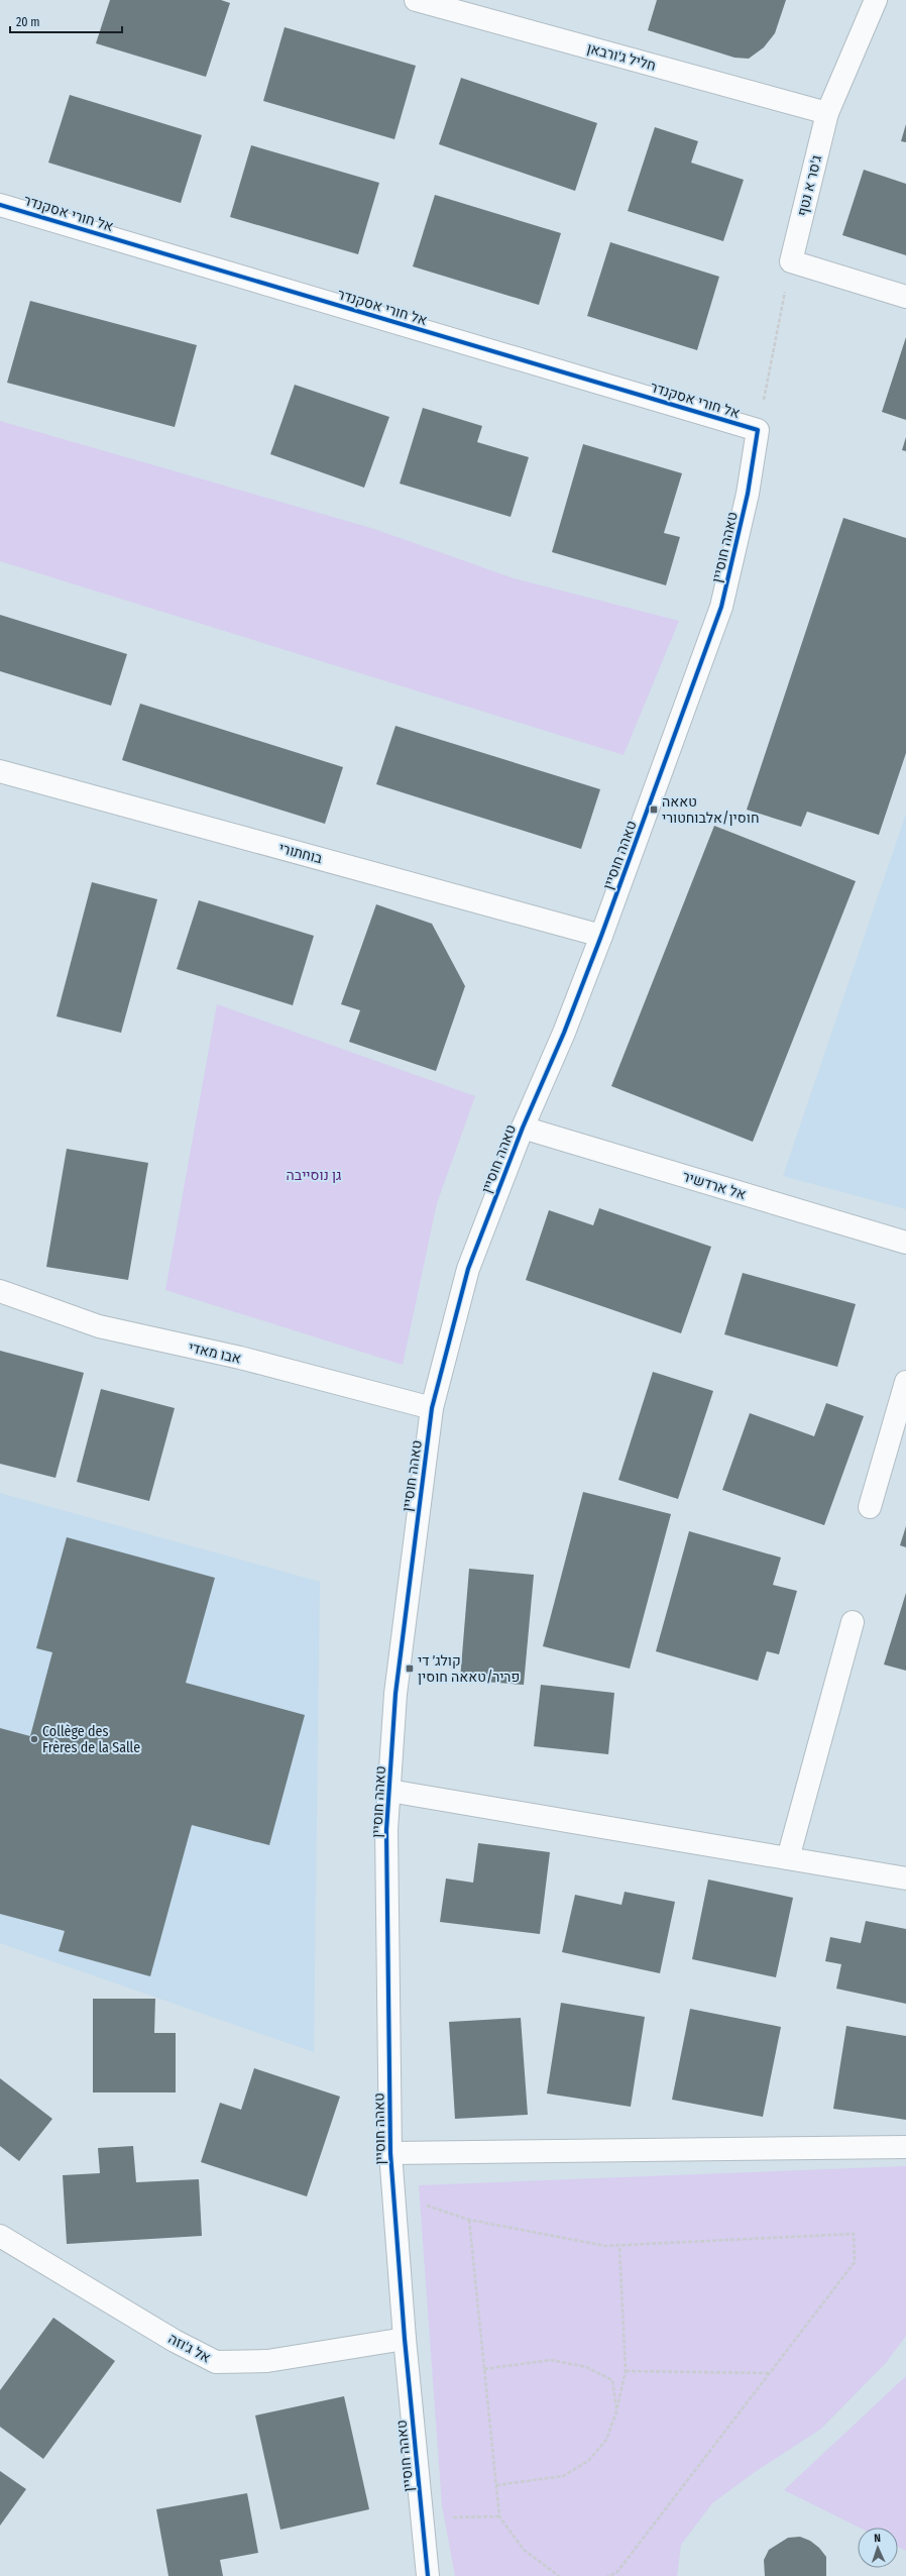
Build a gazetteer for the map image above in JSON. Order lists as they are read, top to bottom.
{
  "streets": {
    "street": [
      "חליל ג'ורבאן",
      "ג'סר א נטף",
      "אל חורי אסקנדר",
      "טאהה חוסיין",
      "בוחתורי",
      "אל ארדשיר",
      "אבו מאדי",
      "אל ג'וזה"
    ]
  },
  "crossings": [
    ["חליל ג'ורבאן", "ג'סר א נטף"],
    ["אל חורי אסקנדר", "טאהה חוסיין"],
    ["טאהה חוסיין", "בוחתורי"],
    ["טאהה חוסיין", "אל ארדשיר"],
    ["טאהה חוסיין", "אבו מאדי"],
    ["טאהה חוסיין", "אל ג'וזה"]
  ],
  "parks": ["גן נוסייבה"],
  "places": {
    "transit": ["טאאה חוסין/אלבוחטורי", "קולג׳ די פריר/טאאה חוסין"],
    "other": ["Collège des Frères de la Salle"]
  },
  "scale_bar": "20 m",
  "north": "top"
}
